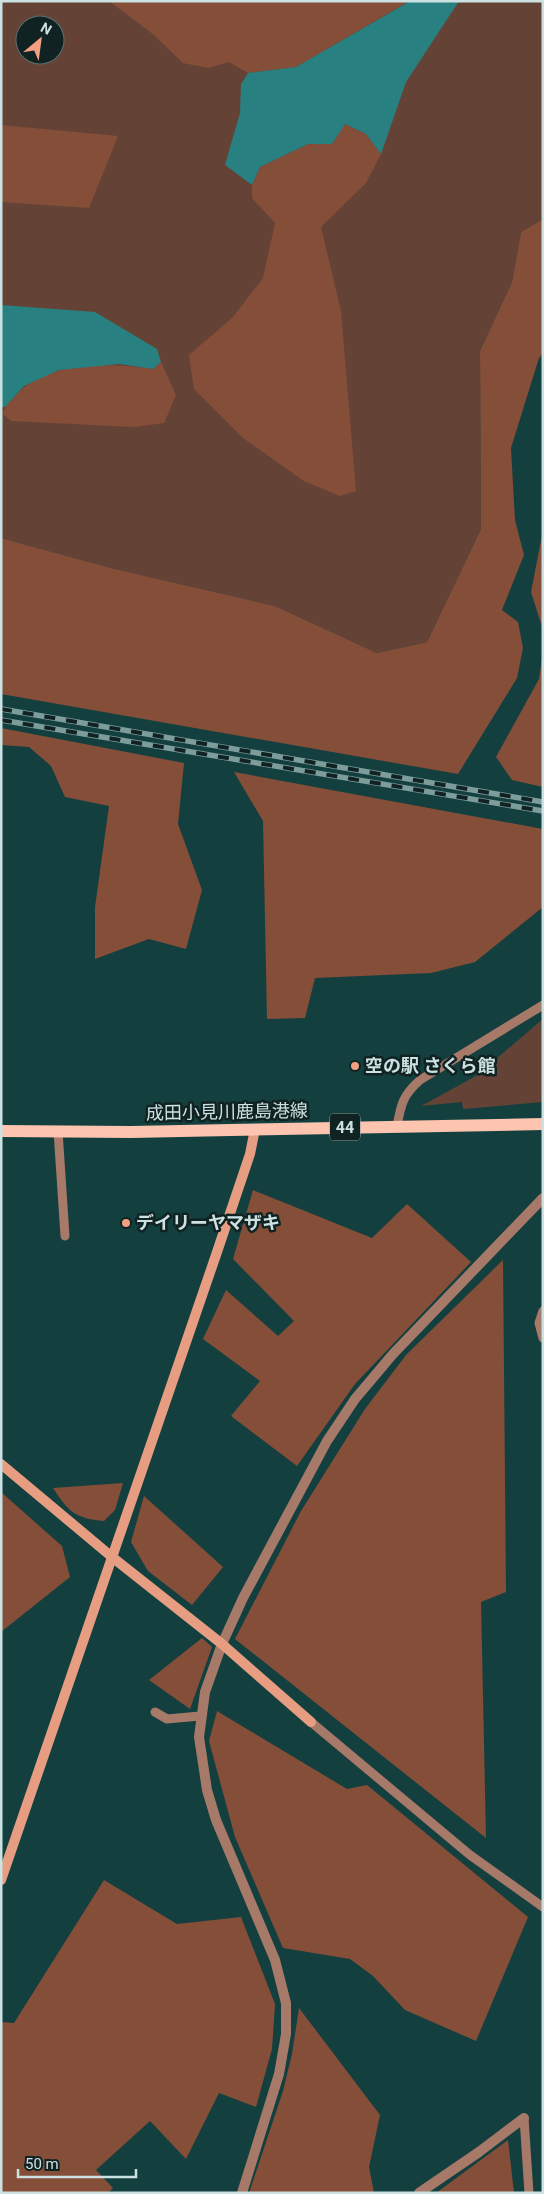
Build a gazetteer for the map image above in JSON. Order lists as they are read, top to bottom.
{
  "streets": {
    "main road": ["成田小見川鹿島港線", "44"]
  },
  "places": ["空の駅 さくら館", "デイリーヤマザキ"],
  "scale_bar": "50 m",
  "north": "top right"
}
